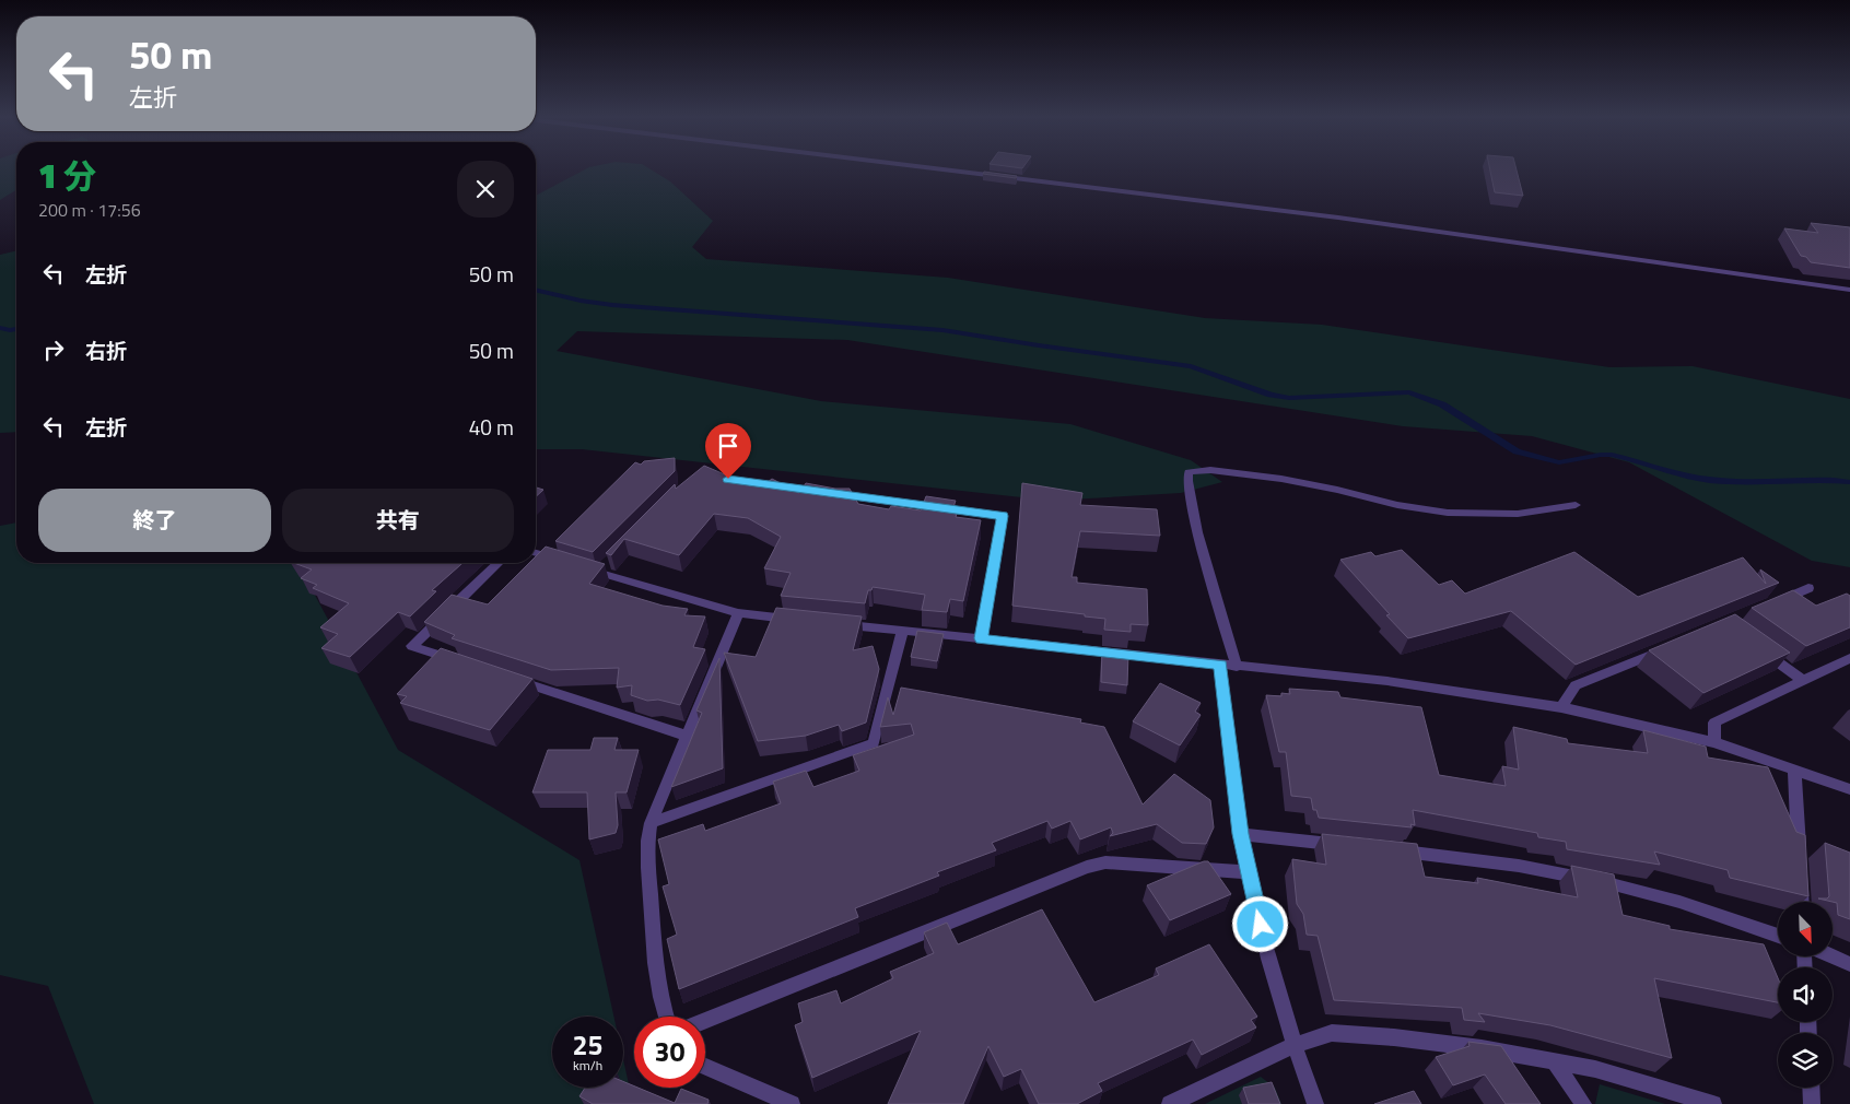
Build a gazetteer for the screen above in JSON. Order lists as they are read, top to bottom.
{
  "north": "bottom right",
  "page": {
    "turn": ["50 m", "左折"],
    "heading": ["1 分", "200 m · 17:56"],
    "list": [
      {
        "name": "左折",
        "value": "50 m"
      },
      {
        "name": "右折",
        "value": "50 m"
      },
      {
        "name": "左折",
        "value": "40 m"
      }
    ],
    "buttons": ["終了", "共有"],
    "speed": "25 km/h",
    "limit": "30"
  }
}
